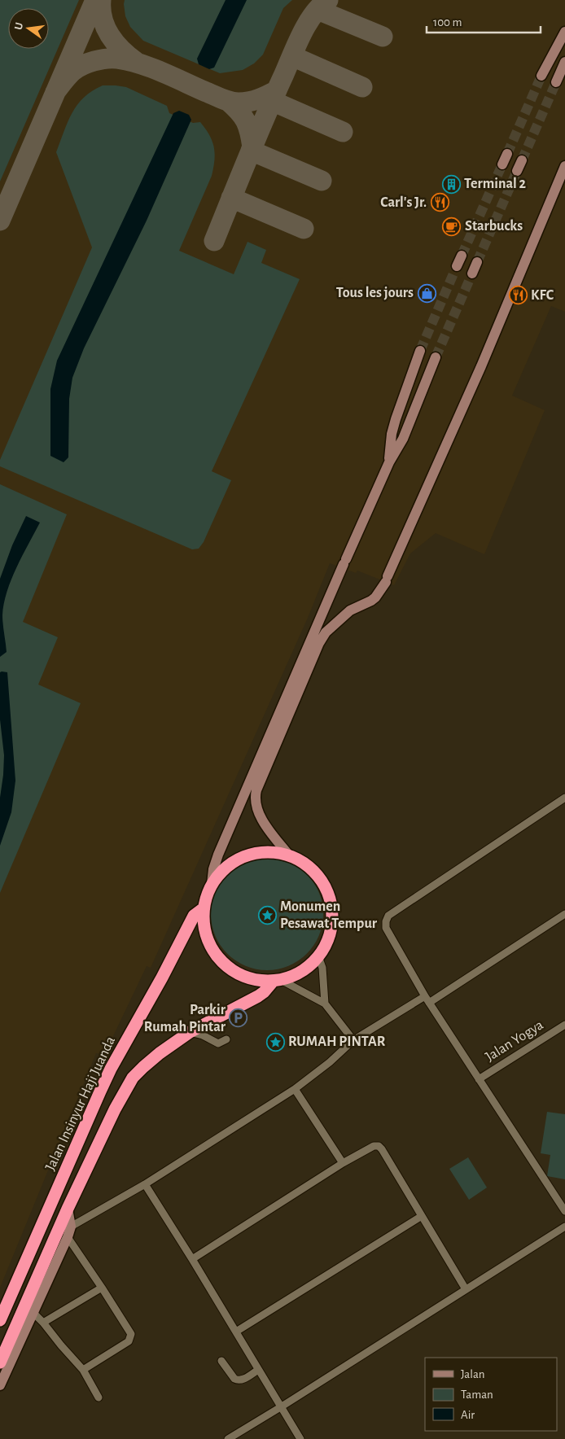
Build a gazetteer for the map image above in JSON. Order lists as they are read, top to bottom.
{
  "streets": {
    "highway": ["Jalan Insinyur Haji Juanda"],
    "street": ["Jalan Yogya"]
  },
  "places": {
    "building": ["Terminal 2"],
    "restaurant": ["Carl's Jr.", "KFC"],
    "cafe": ["Starbucks"],
    "shop": ["Tous les jours"],
    "place": ["Monumen Pesawat Tempur", "RUMAH PINTAR"],
    "parking": ["Parkir Rumah Pintar"]
  },
  "legend": ["Jalan", "Taman", "Air"],
  "scale_bar": "100 m",
  "north": "left"
}
